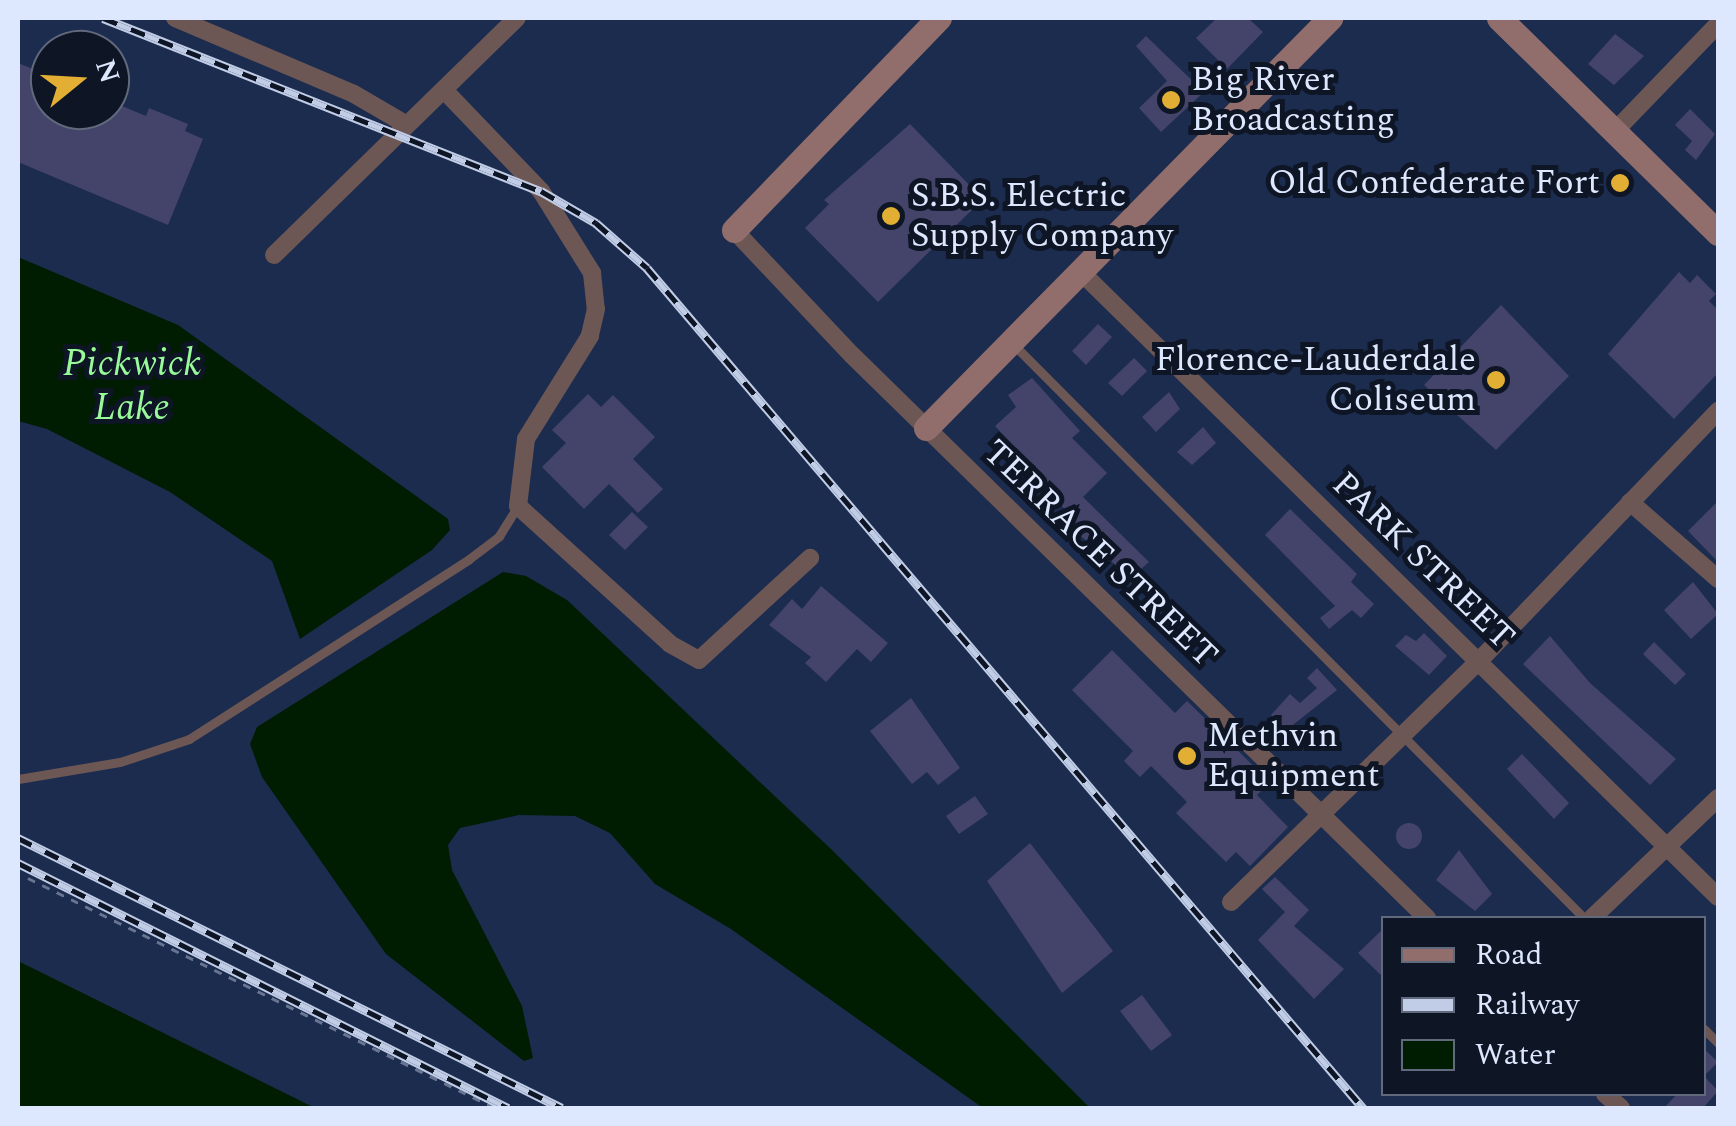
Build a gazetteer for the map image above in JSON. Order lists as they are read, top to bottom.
{
  "streets": {
    "street": ["TERRACE STREET", "PARK STREET"]
  },
  "water": ["Pickwick Lake"],
  "places": [
    "Big River Broadcasting",
    "Old Confederate Fort",
    "S.B.S. Electric Supply Company",
    "Florence-Lauderdale Coliseum",
    "Methvin Equipment"
  ],
  "legend": ["Road", "Railway", "Water"],
  "north": "right"
}
